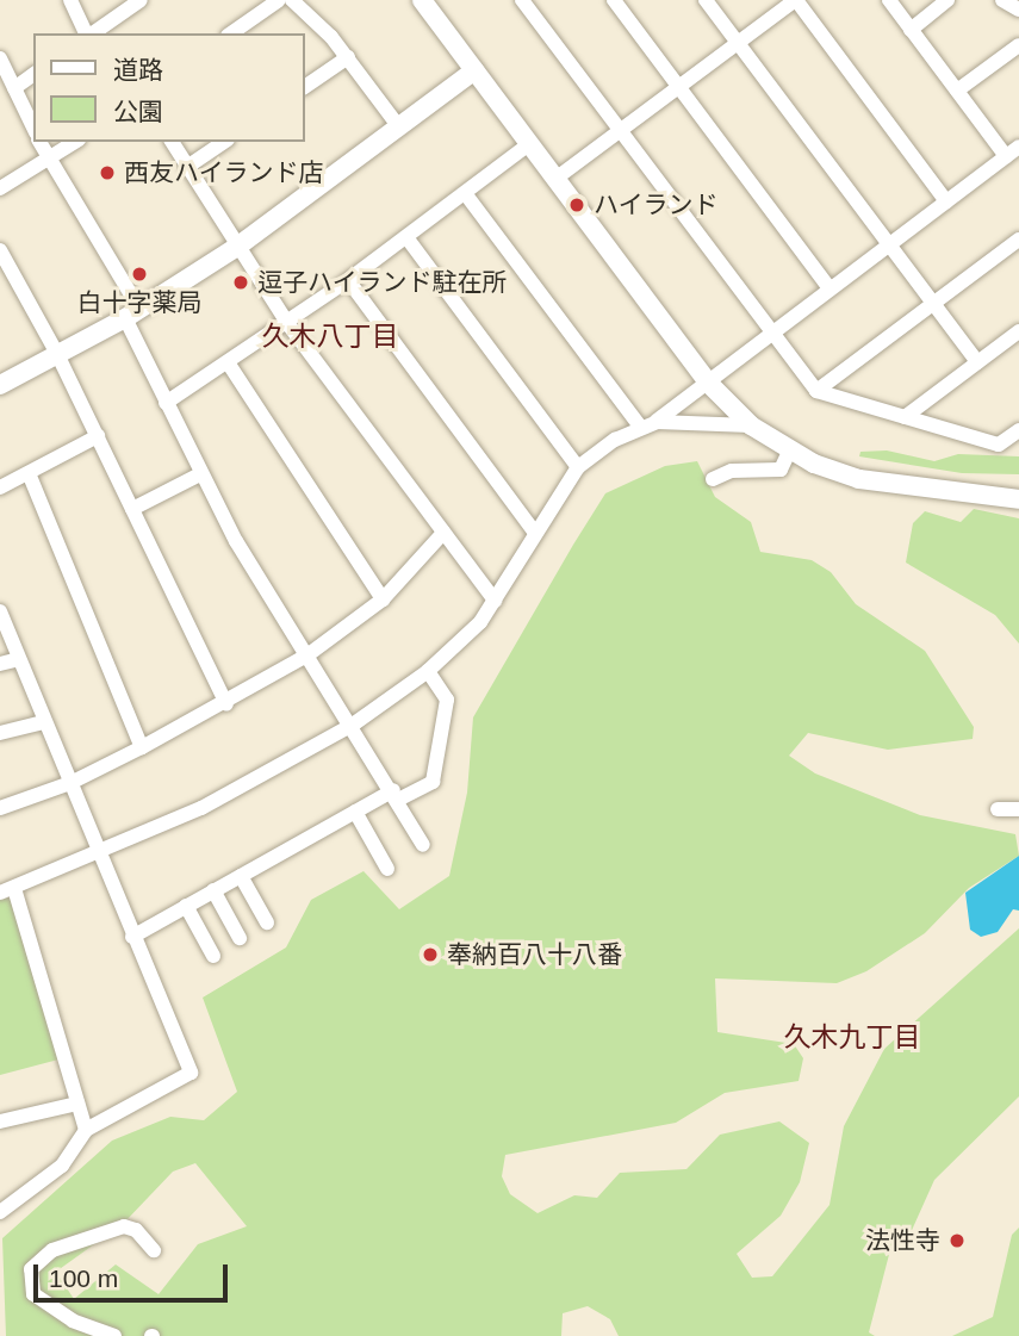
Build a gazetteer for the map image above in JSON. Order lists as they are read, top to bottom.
{
  "districts": ["久木八丁目", "久木九丁目"],
  "places": [
    "西友ハイランド店",
    "ハイランド",
    "白十字薬局",
    "逗子ハイランド駐在所",
    "奉納百八十八番",
    "法性寺"
  ],
  "legend": ["道路", "公園"],
  "scale_bar": "100 m"
}
